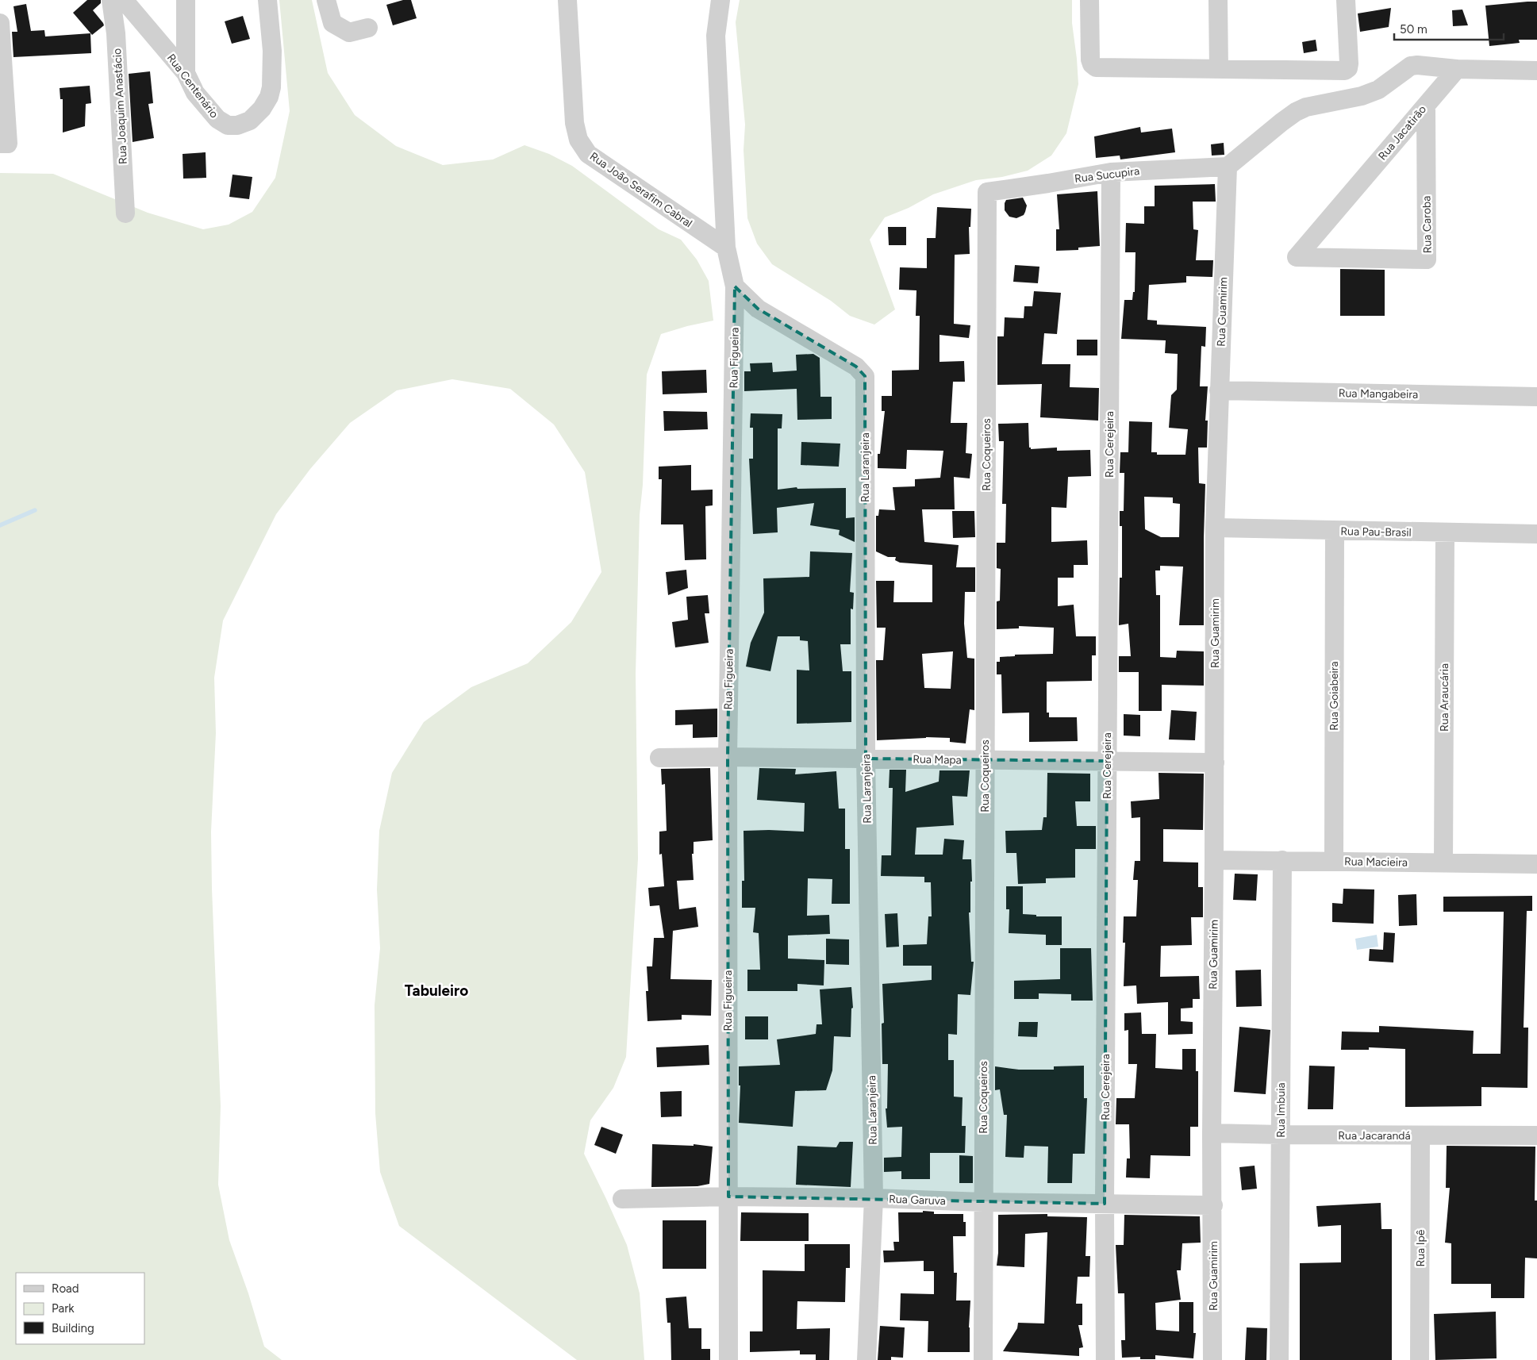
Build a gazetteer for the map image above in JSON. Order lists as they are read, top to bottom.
{
  "streets": {
    "street": [
      "Rua Centenário",
      "Rua Joaquim Anastácio",
      "Rua Jacatirão",
      "Rua Sucupira",
      "Rua João Serafim Cabral",
      "Rua Caroba",
      "Rua Guamirim",
      "Rua Figueira",
      "Rua Mangabeira",
      "Rua Cerejeira",
      "Rua Coqueiros",
      "Rua Laranjeira",
      "Rua Pau-Brasil",
      "Rua Goiabeira",
      "Rua Araucária",
      "Rua Mapa",
      "Rua Macieira",
      "Rua Imbuia",
      "Rua Jacarandá",
      "Rua Garuva",
      "Rua Ipê"
    ]
  },
  "crossings": [
    ["Rua Jacatirão", "Rua Caroba"],
    ["Rua Sucupira", "Rua Guamirim"],
    ["Rua Sucupira", "Rua Cerejeira"],
    ["Rua Sucupira", "Rua Coqueiros"],
    ["Rua João Serafim Cabral", "Rua Figueira"],
    ["Rua Guamirim", "Rua Mangabeira"],
    ["Rua Guamirim", "Rua Pau-Brasil"],
    ["Rua Guamirim", "Rua Mapa"],
    ["Rua Guamirim", "Rua Macieira"],
    ["Rua Guamirim", "Rua Jacarandá"],
    ["Rua Guamirim", "Rua Garuva"],
    ["Rua Figueira", "Rua Laranjeira"],
    ["Rua Figueira", "Rua Mapa"],
    ["Rua Figueira", "Rua Garuva"],
    ["Rua Cerejeira", "Rua Mapa"],
    ["Rua Cerejeira", "Rua Garuva"],
    ["Rua Coqueiros", "Rua Mapa"],
    ["Rua Coqueiros", "Rua Garuva"],
    ["Rua Laranjeira", "Rua Mapa"],
    ["Rua Laranjeira", "Rua Garuva"],
    ["Rua Pau-Brasil", "Rua Goiabeira"],
    ["Rua Pau-Brasil", "Rua Araucária"],
    ["Rua Goiabeira", "Rua Macieira"],
    ["Rua Araucária", "Rua Macieira"],
    ["Rua Macieira", "Rua Imbuia"],
    ["Rua Imbuia", "Rua Jacarandá"],
    ["Rua Jacarandá", "Rua Ipê"]
  ],
  "districts": ["Tabuleiro"],
  "legend": ["Road", "Park", "Building"],
  "scale_bar": "50 m"
}
